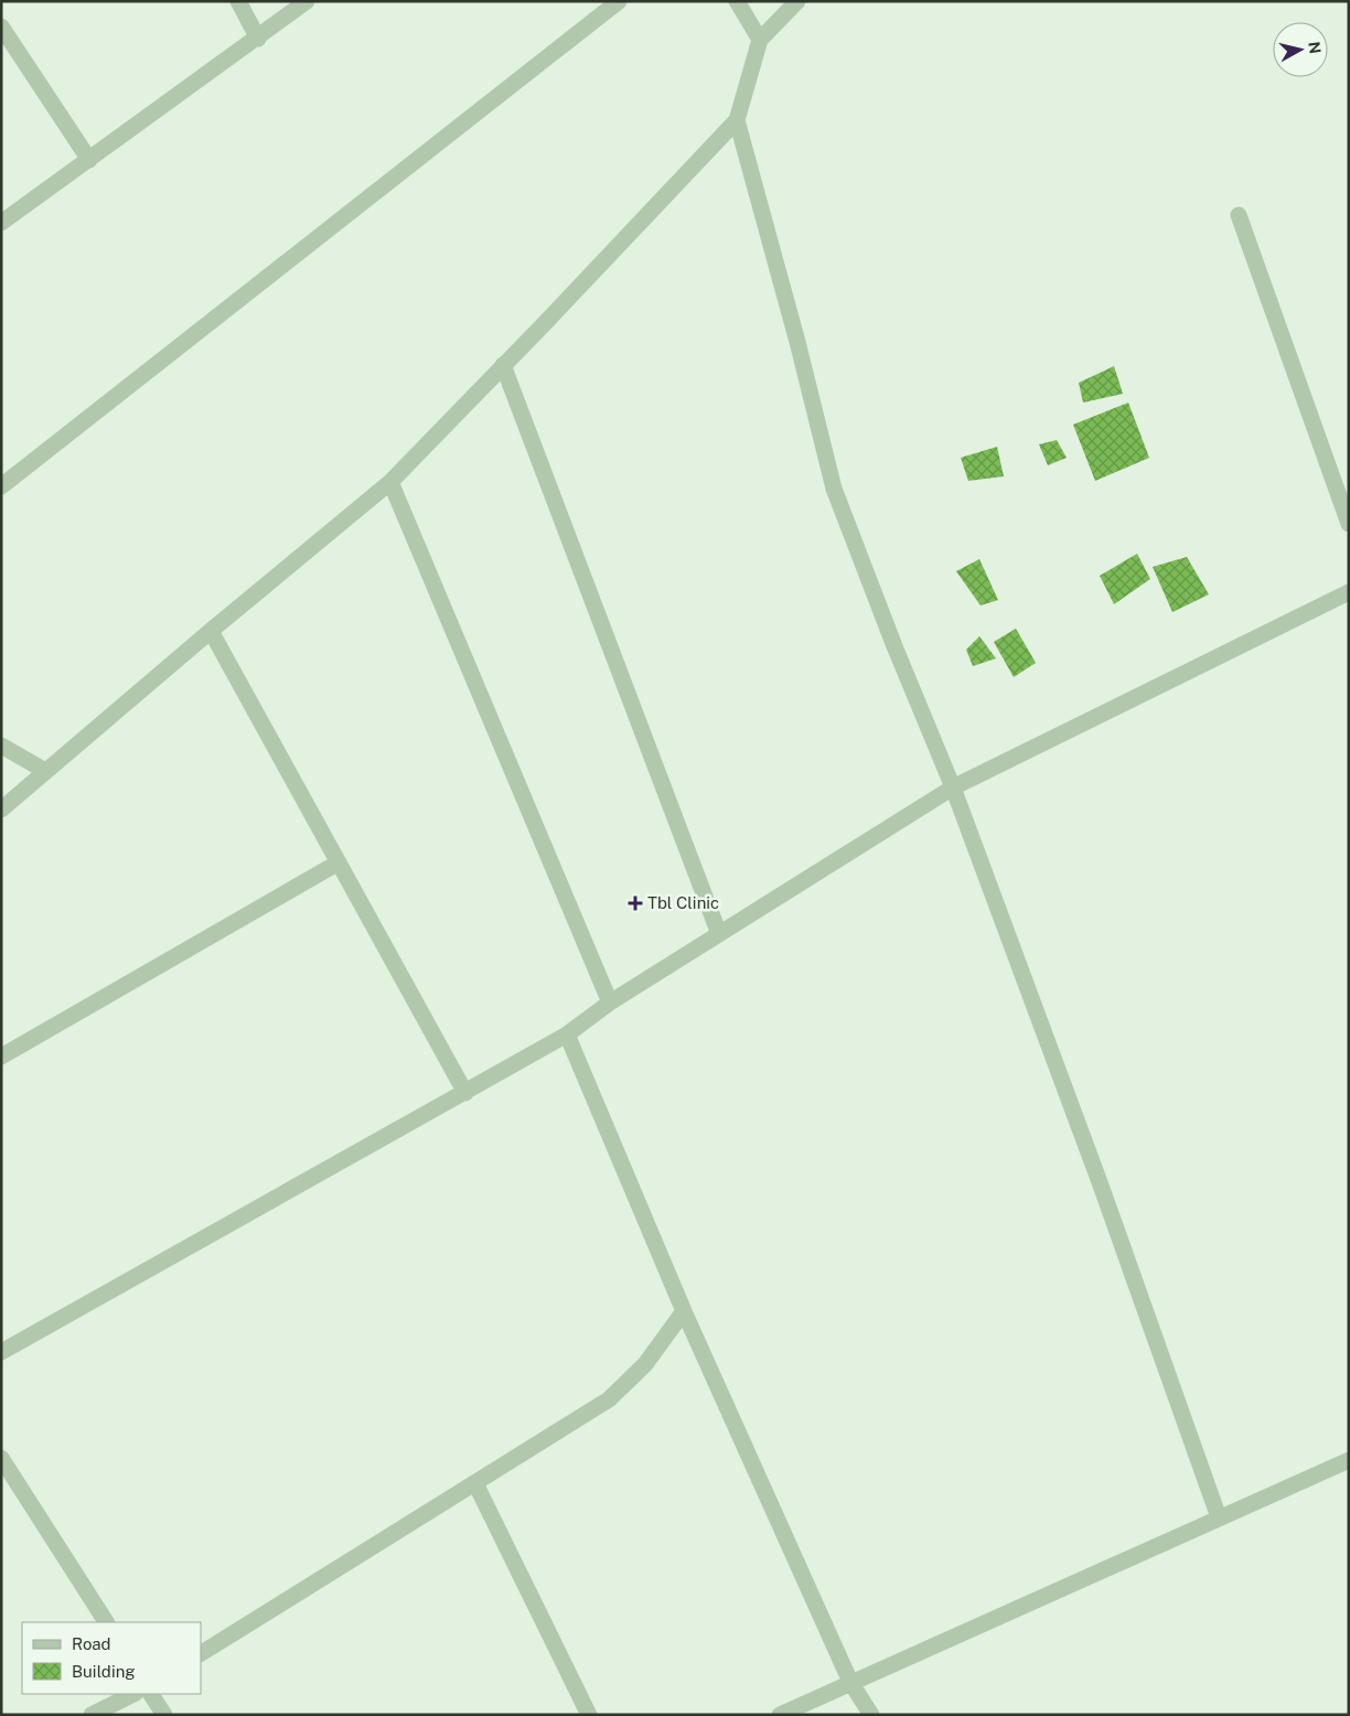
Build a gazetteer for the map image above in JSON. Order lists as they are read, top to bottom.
{
  "places": {
    "health": ["Tbl Clinic"]
  },
  "legend": ["Road", "Building"],
  "north": "right"
}
